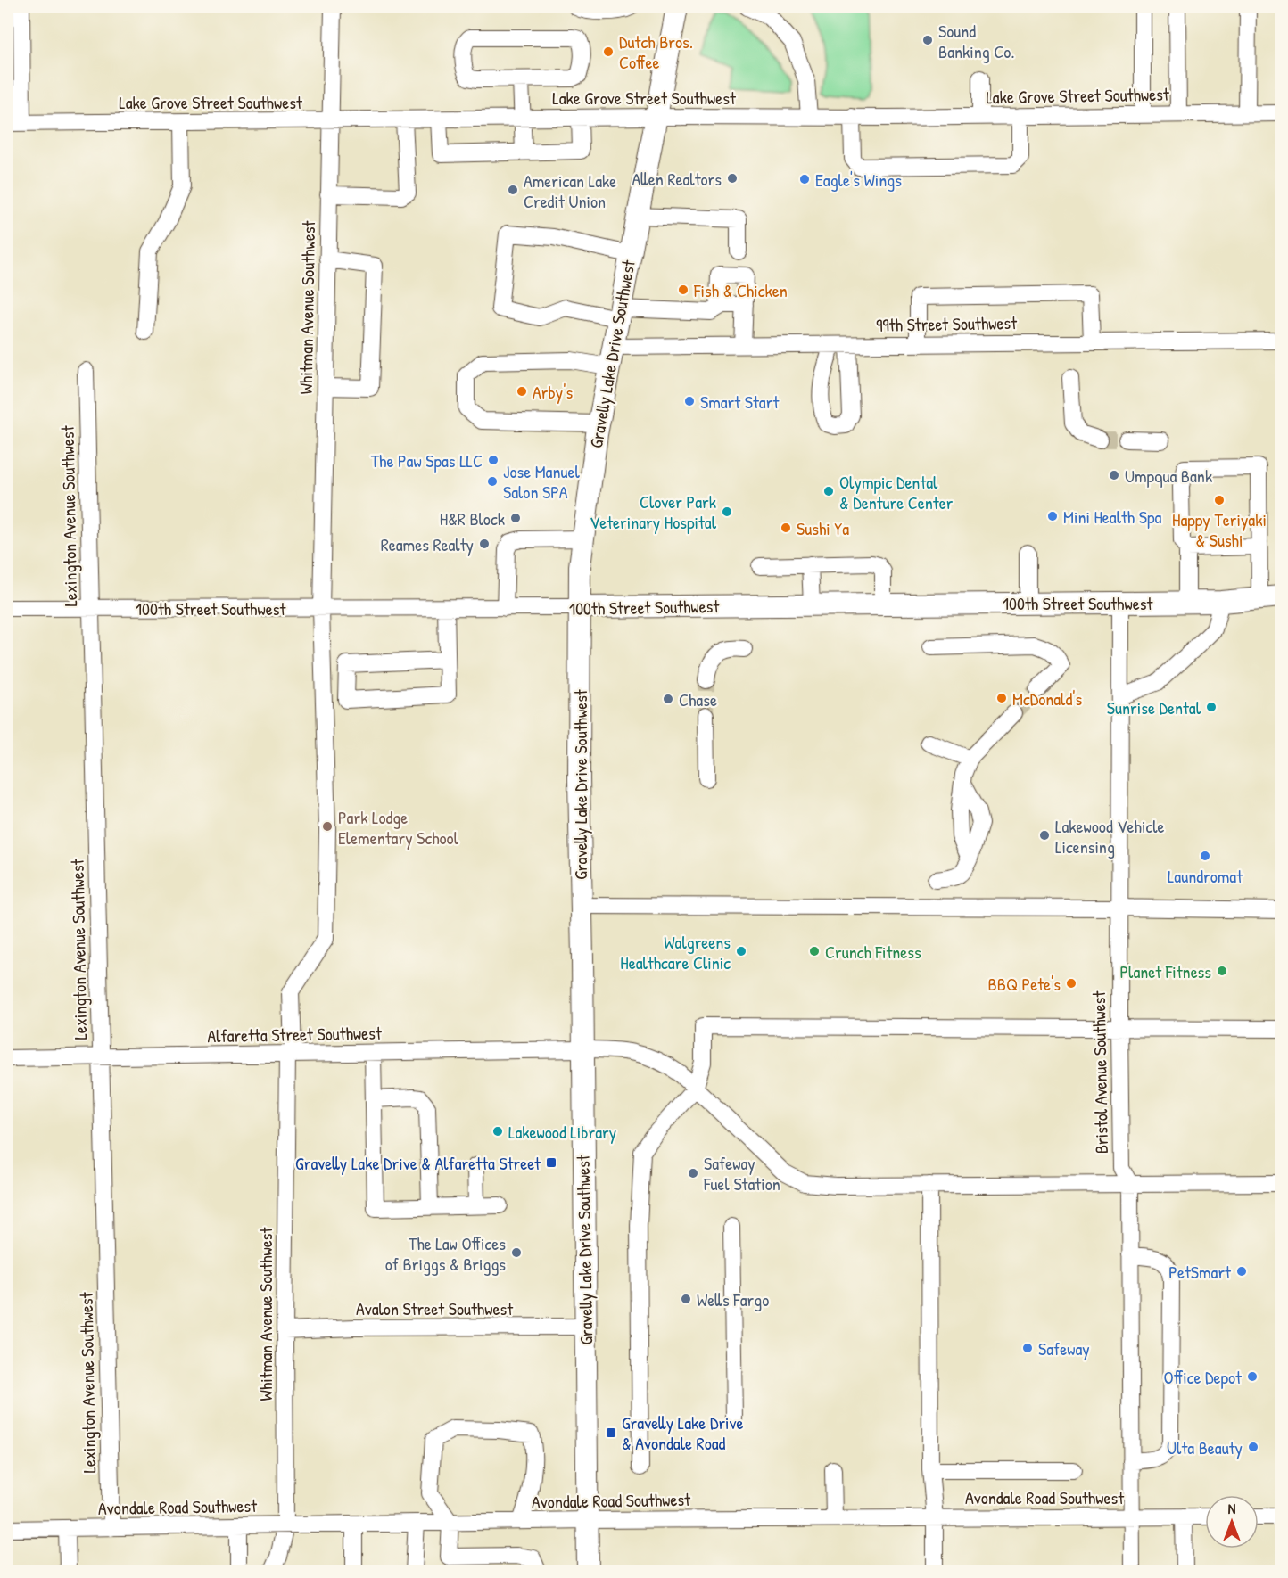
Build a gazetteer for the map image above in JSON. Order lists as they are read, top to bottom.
{
  "streets": {
    "main road": ["Gravelly Lake Drive Southwest", "100th Street Southwest"],
    "street": [
      "Lake Grove Street Southwest",
      "Whitman Avenue Southwest",
      "99th Street Southwest",
      "Lexington Avenue Southwest",
      "Alfaretta Street Southwest",
      "Bristol Avenue Southwest",
      "Avalon Street Southwest",
      "Avondale Road Southwest"
    ]
  },
  "crossings": [
    ["Lake Grove Street Southwest", "Whitman Avenue Southwest"],
    ["Lake Grove Street Southwest", "Gravelly Lake Drive Southwest"],
    ["Whitman Avenue Southwest", "100th Street Southwest"],
    ["Whitman Avenue Southwest", "Alfaretta Street Southwest"],
    ["Whitman Avenue Southwest", "Avalon Street Southwest"],
    ["Whitman Avenue Southwest", "Avondale Road Southwest"],
    ["99th Street Southwest", "Gravelly Lake Drive Southwest"],
    ["Gravelly Lake Drive Southwest", "100th Street Southwest"],
    ["Gravelly Lake Drive Southwest", "Alfaretta Street Southwest"],
    ["Gravelly Lake Drive Southwest", "Avalon Street Southwest"],
    ["Gravelly Lake Drive Southwest", "Avondale Road Southwest"],
    ["Lexington Avenue Southwest", "100th Street Southwest"],
    ["Lexington Avenue Southwest", "Alfaretta Street Southwest"],
    ["Lexington Avenue Southwest", "Avondale Road Southwest"],
    ["100th Street Southwest", "Bristol Avenue Southwest"],
    ["Alfaretta Street Southwest", "Bristol Avenue Southwest"],
    ["Bristol Avenue Southwest", "Avondale Road Southwest"]
  ],
  "places": {
    "other": [
      "Sound Banking Co.",
      "Dutch Bros. Coffee",
      "Allen Realtors",
      "Eagle's Wings",
      "American Lake Credit Union",
      "Fish & Chicken",
      "Arby's",
      "Smart Start",
      "The Paw Spas LLC",
      "Umpqua Bank",
      "Jose Manuel Salon SPA",
      "Olympic Dental & Denture Center",
      "Happy Teriyaki & Sushi",
      "Clover Park Veterinary Hospital",
      "Mini Health Spa",
      "H&R Block",
      "Sushi Ya",
      "Reames Realty",
      "McDonald's",
      "Chase",
      "Sunrise Dental",
      "Park Lodge Elementary School",
      "Lakewood Vehicle Licensing",
      "Laundromat",
      "Walgreens Healthcare Clinic",
      "Crunch Fitness",
      "Planet Fitness",
      "BBQ Pete's",
      "Lakewood Library",
      "Safeway Fuel Station",
      "The Law Offices of Briggs & Briggs",
      "PetSmart",
      "Wells Fargo",
      "Safeway",
      "Office Depot",
      "Ulta Beauty"
    ],
    "transit": ["Gravelly Lake Drive & Alfaretta Street", "Gravelly Lake Drive & Avondale Road"]
  },
  "north": "top"
}
